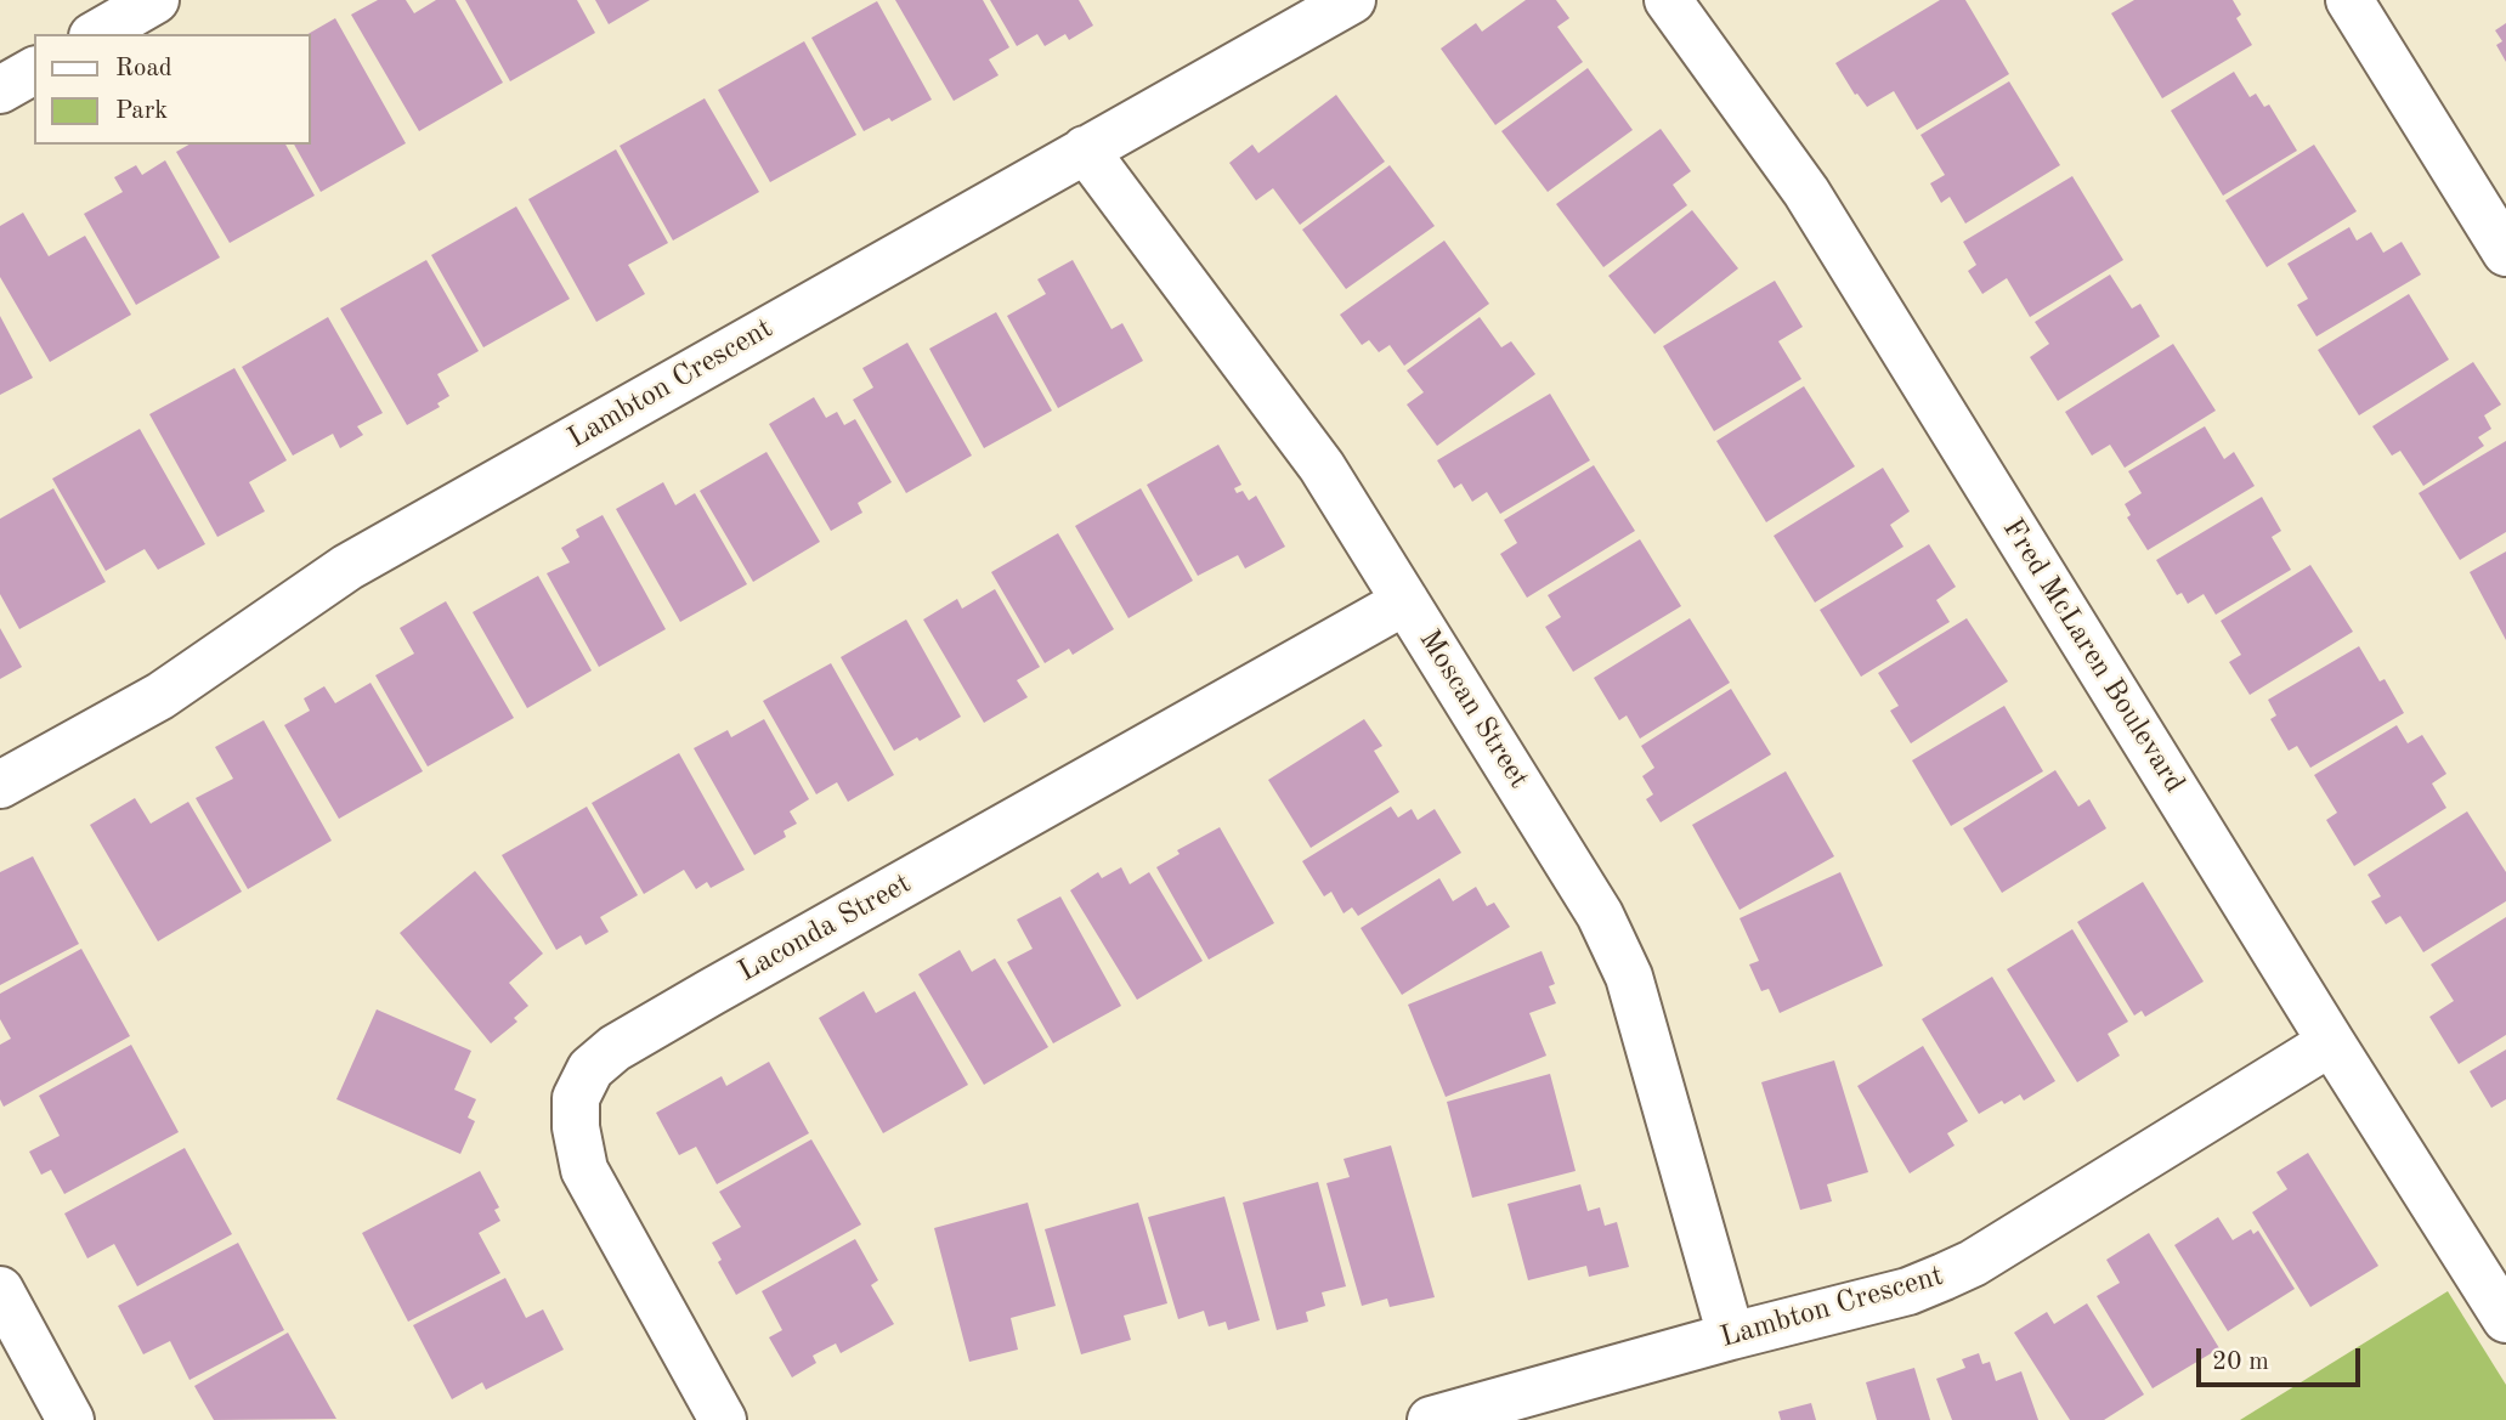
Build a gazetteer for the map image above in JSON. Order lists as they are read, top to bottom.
{
  "streets": {
    "street": [
      "Lambton Crescent",
      "Fred McLaren Boulevard",
      "Moscan Street",
      "Laconda Street"
    ]
  },
  "crossings": [
    ["Lambton Crescent", "Fred McLaren Boulevard"],
    ["Lambton Crescent", "Moscan Street"],
    ["Moscan Street", "Laconda Street"]
  ],
  "legend": ["Road", "Park"],
  "scale_bar": "20 m"
}
